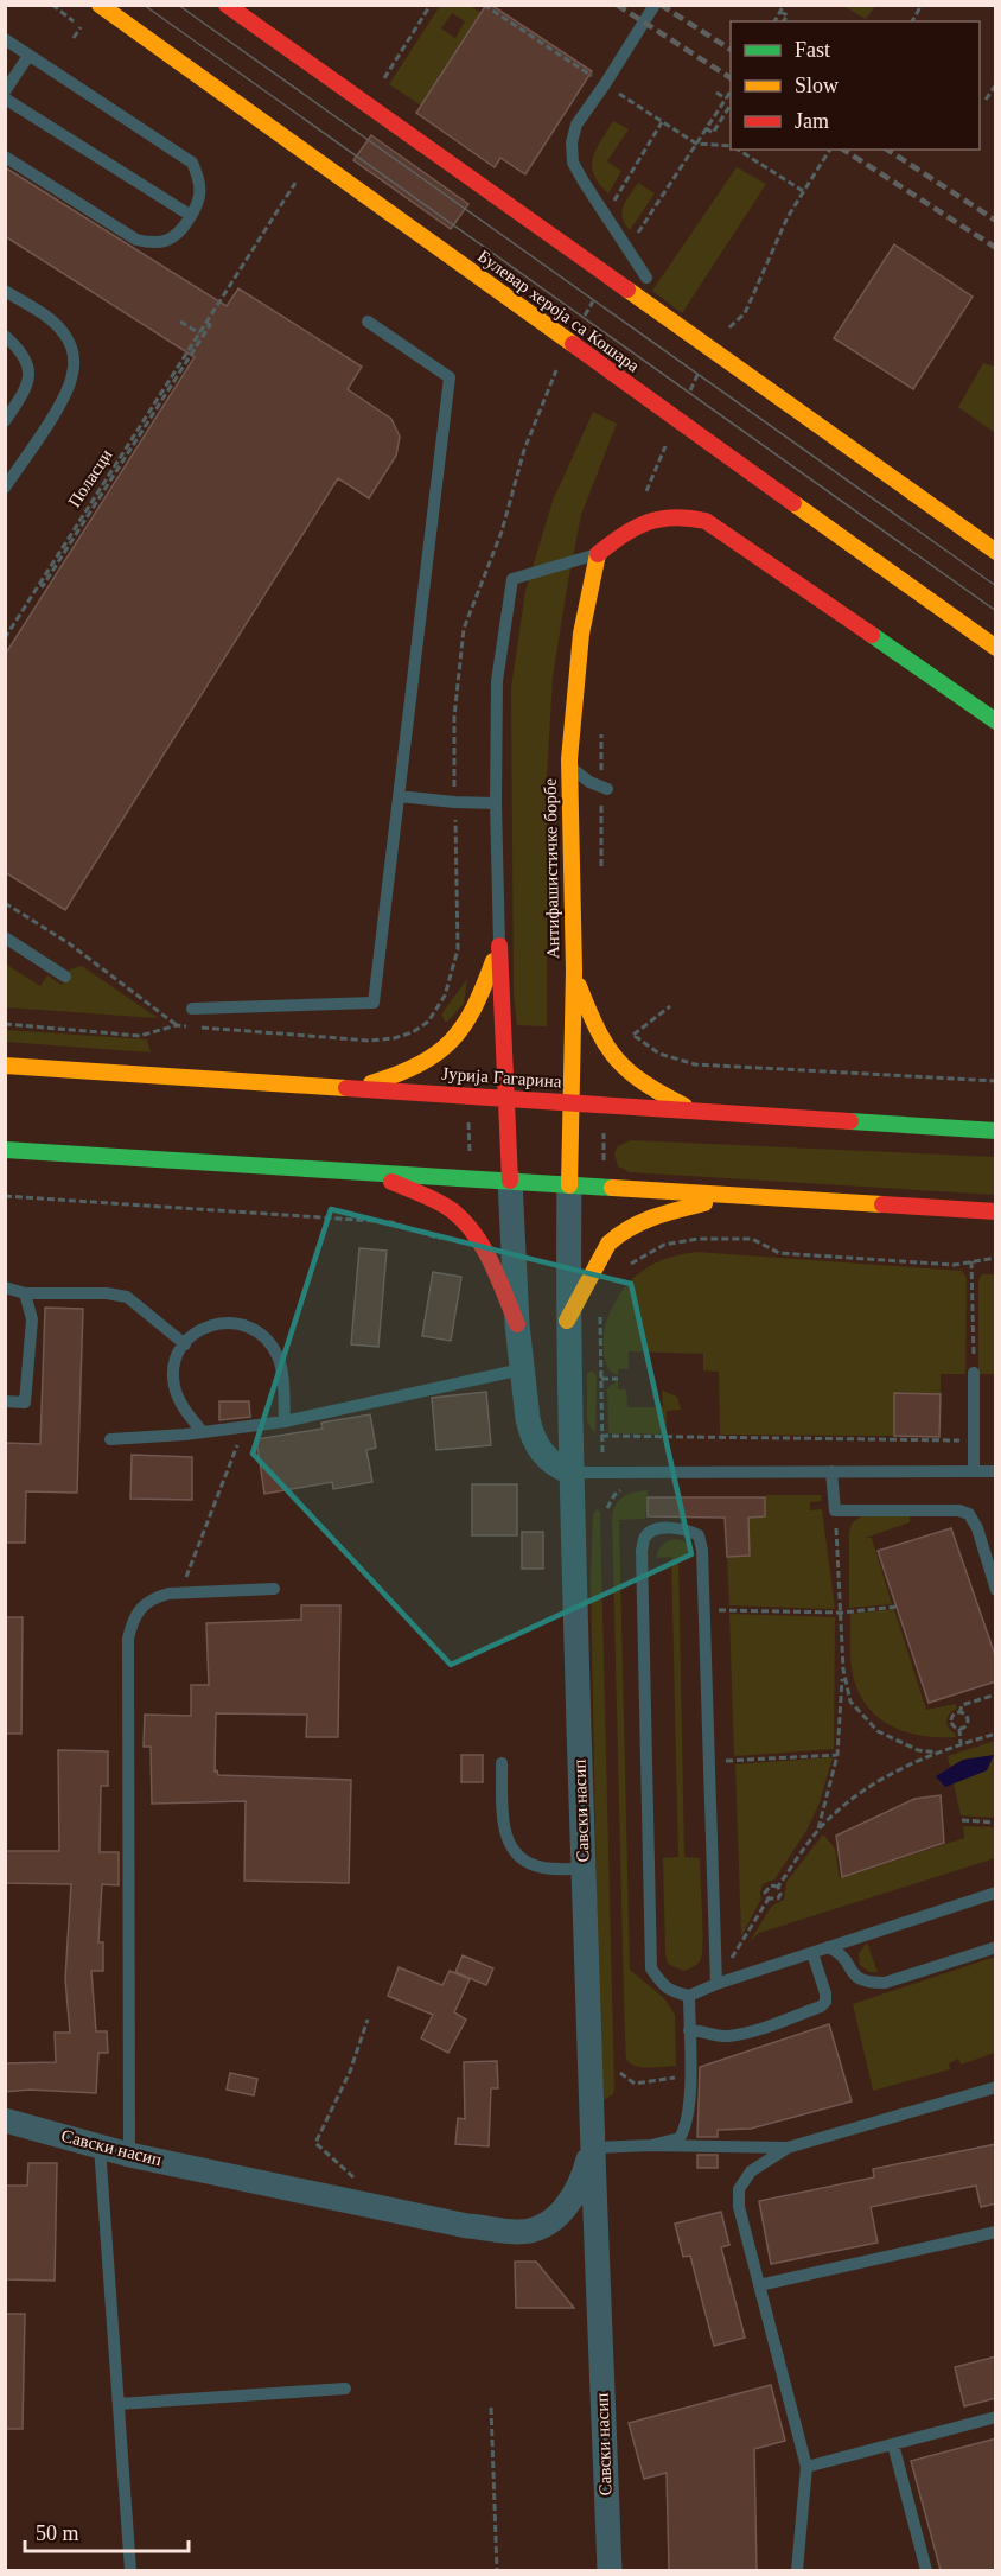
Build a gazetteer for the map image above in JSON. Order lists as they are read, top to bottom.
{
  "streets": {
    "main road": ["Булевар хероја са Кошара", "Антифашистичке борбе", "Јурија Гагарина"],
    "street": ["Савски насип"],
    "path": ["Поласци"]
  },
  "crossings": [
    ["Антифашистичке борбе", "Јурија Гагарина"],
    ["Антифашистичке борбе", "Савски насип"]
  ],
  "legend": ["Fast", "Slow", "Jam"],
  "scale_bar": "50 m"
}
